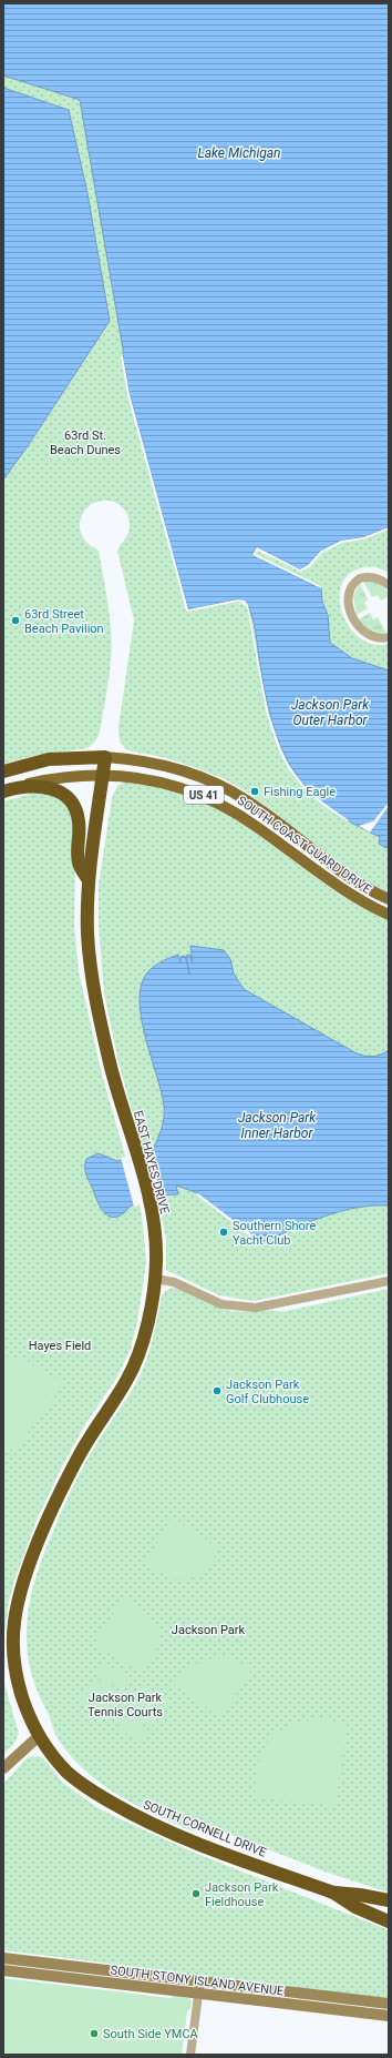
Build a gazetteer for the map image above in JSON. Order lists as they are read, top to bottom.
{
  "streets": {
    "highway": ["US 41", "EAST HAYES DRIVE", "SOUTH CORNELL DRIVE"],
    "main road": ["SOUTH COAST GUARD DRIVE", "SOUTH STONY ISLAND AVENUE"]
  },
  "crossings": [
    ["US 41", "SOUTH COAST GUARD DRIVE"],
    ["US 41", "EAST HAYES DRIVE"],
    ["SOUTH COAST GUARD DRIVE", "EAST HAYES DRIVE"],
    ["EAST HAYES DRIVE", "SOUTH CORNELL DRIVE"]
  ],
  "water": ["Lake Michigan", "Jackson Park Outer Harbor", "Jackson Park Inner Harbor"],
  "parks": [
    "63rd St. Beach Dunes",
    "Hayes Field",
    "Jackson Park",
    "Jackson Park Tennis Courts"
  ],
  "places": [
    "63rd Street Beach Pavilion",
    "Fishing Eagle",
    "Southern Shore Yacht Club",
    "Jackson Park Golf Clubhouse",
    "Jackson Park Fieldhouse",
    "South Side YMCA"
  ]
}
